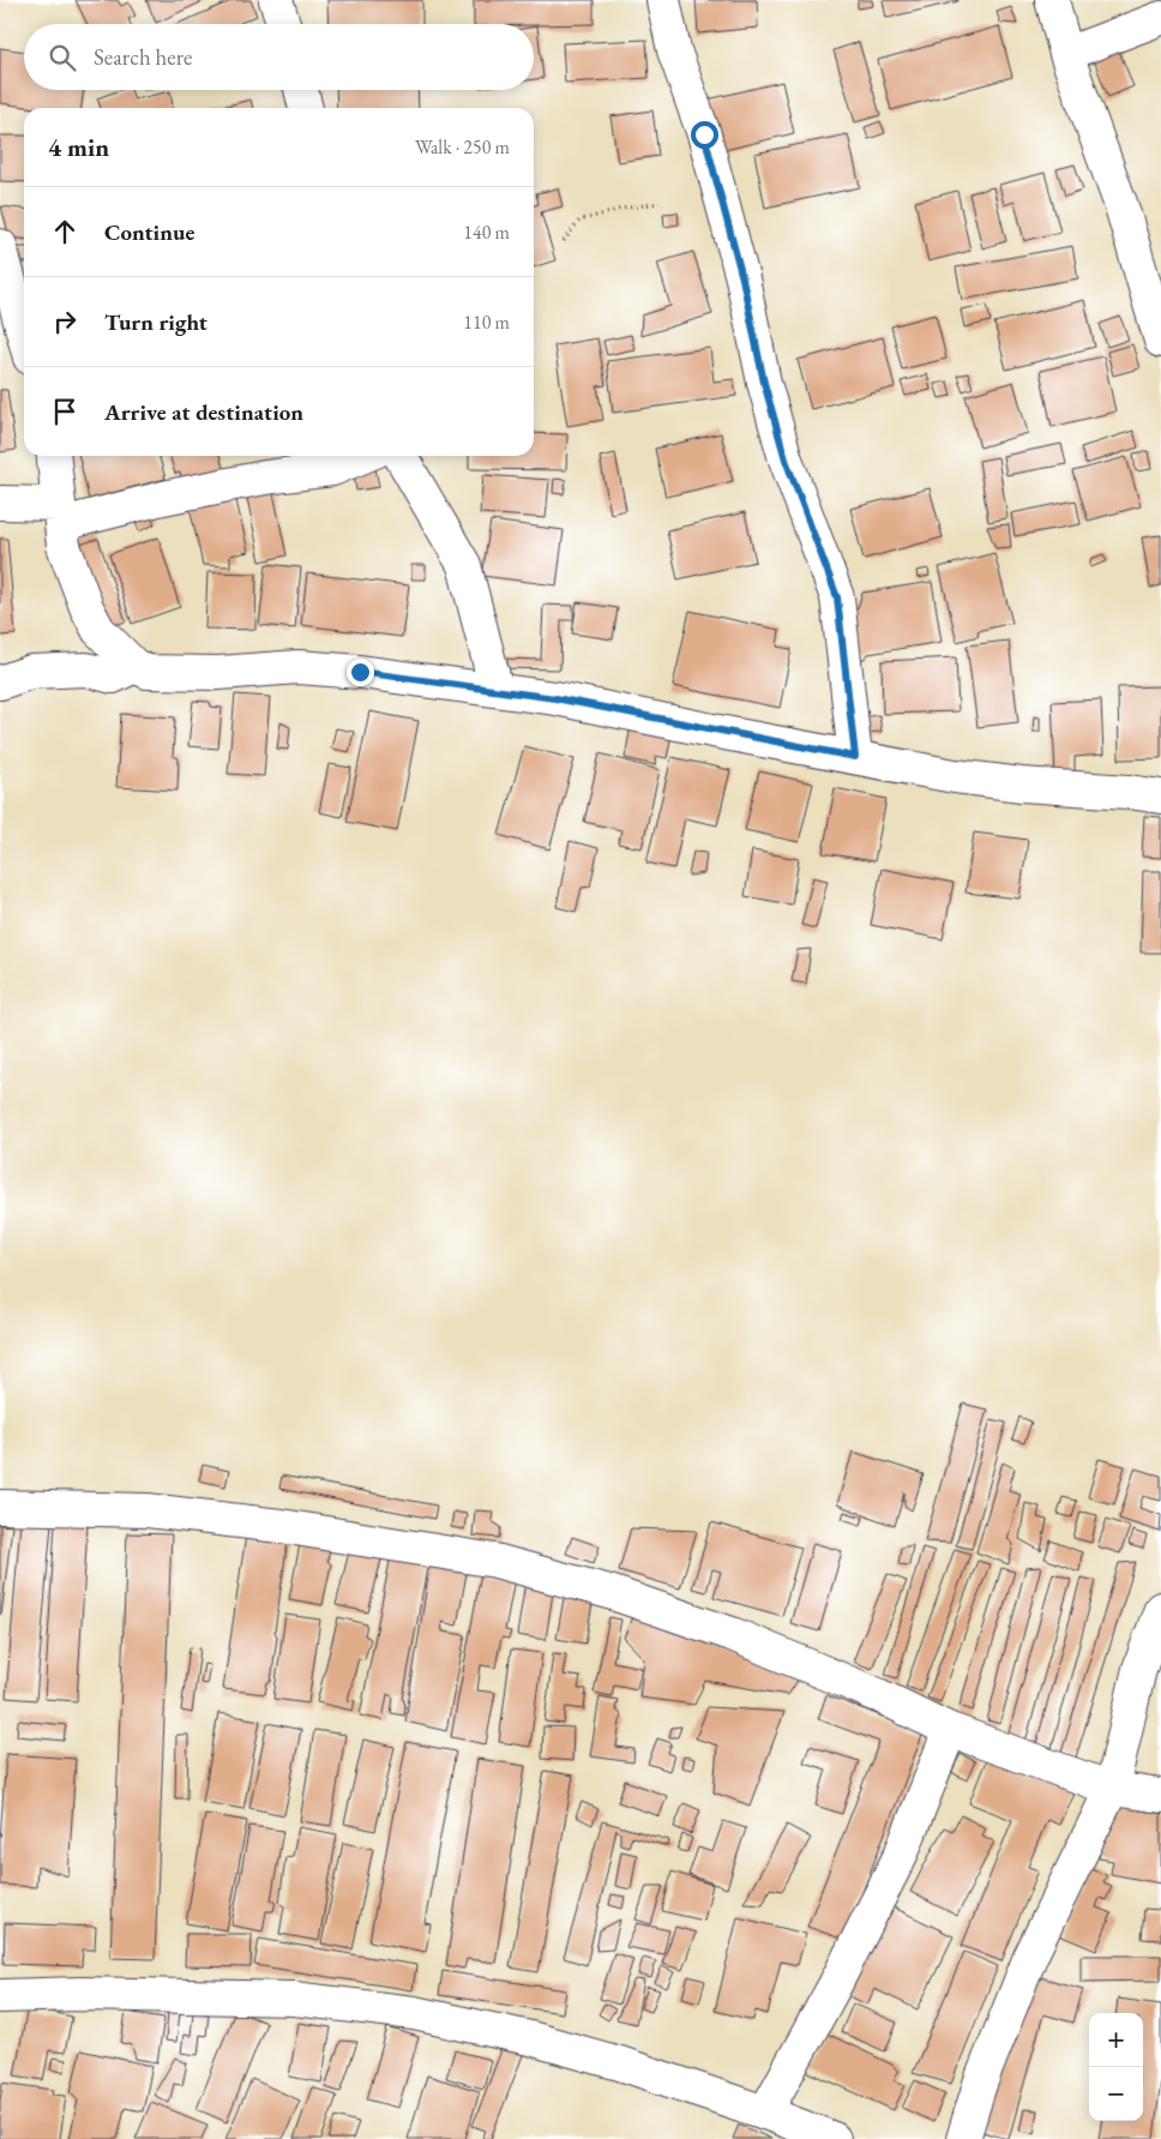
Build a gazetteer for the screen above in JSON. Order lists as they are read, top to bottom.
{
  "page": {
    "search": "Search here",
    "heading": ["4 min", "Walk · 250 m"],
    "list": [
      ["Continue", "140 m"],
      ["Turn right", "110 m"],
      "Arrive at destination"
    ],
    "map_buttons": ["+", "−"]
  }
}
